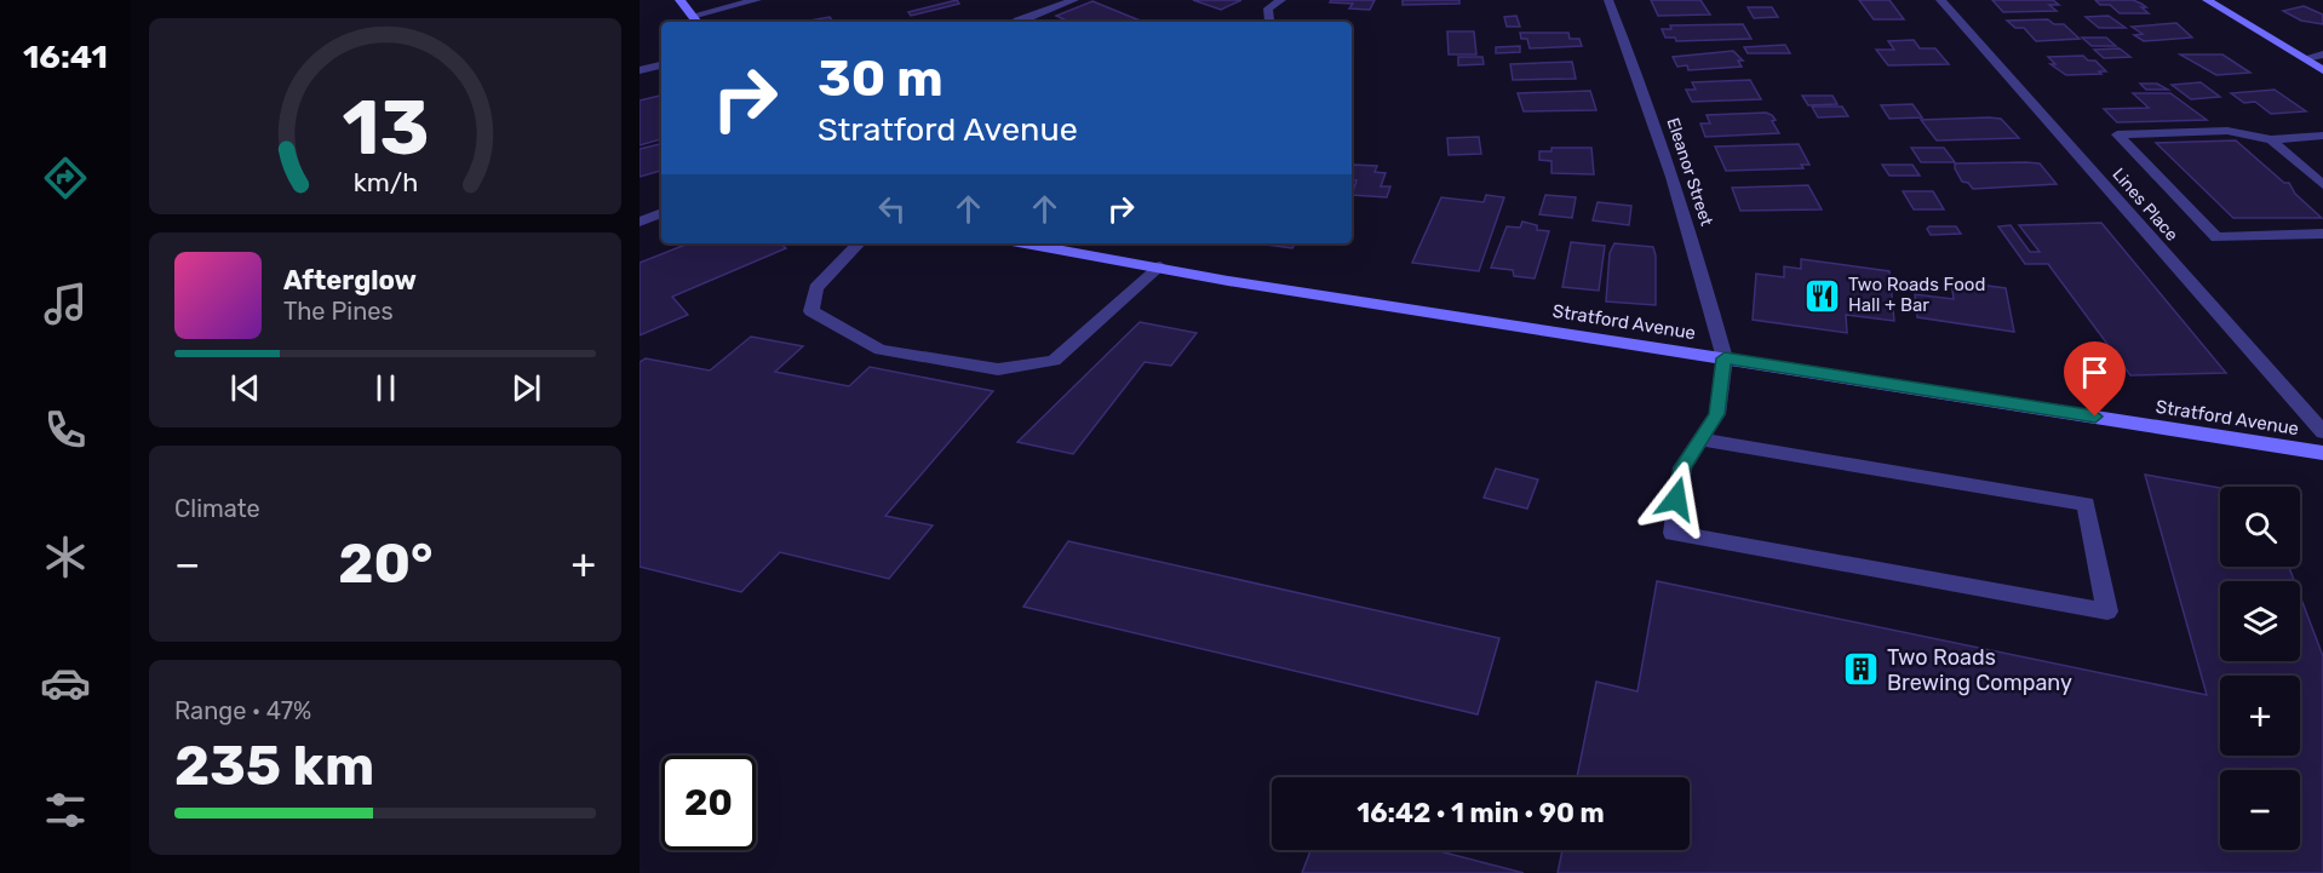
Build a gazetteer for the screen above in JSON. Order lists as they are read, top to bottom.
{
  "streets": {
    "main road": ["Stratford Avenue"],
    "street": ["Eleanor Street", "Lines Place"]
  },
  "crossings": [
    ["Eleanor Street", "Stratford Avenue"]
  ],
  "places": {
    "restaurant": ["Two Roads Food Hall + Bar"],
    "building": ["Two Roads Brewing Company"]
  },
  "page": {
    "tabs": "16:41",
    "turn": ["30 m", "Stratford Avenue"],
    "song": ["Afterglow", "The Pines"],
    "tile": [
      "Climate",
      ["Range · 47%", "235 km"]
    ],
    "map_buttons": ["+", "−"],
    "heat": ["−", "20°", "+"],
    "limit": "20",
    "trip": "16:42 · 1 min · 90 m",
    "gauge": ["13", "km/h"]
  }
}
